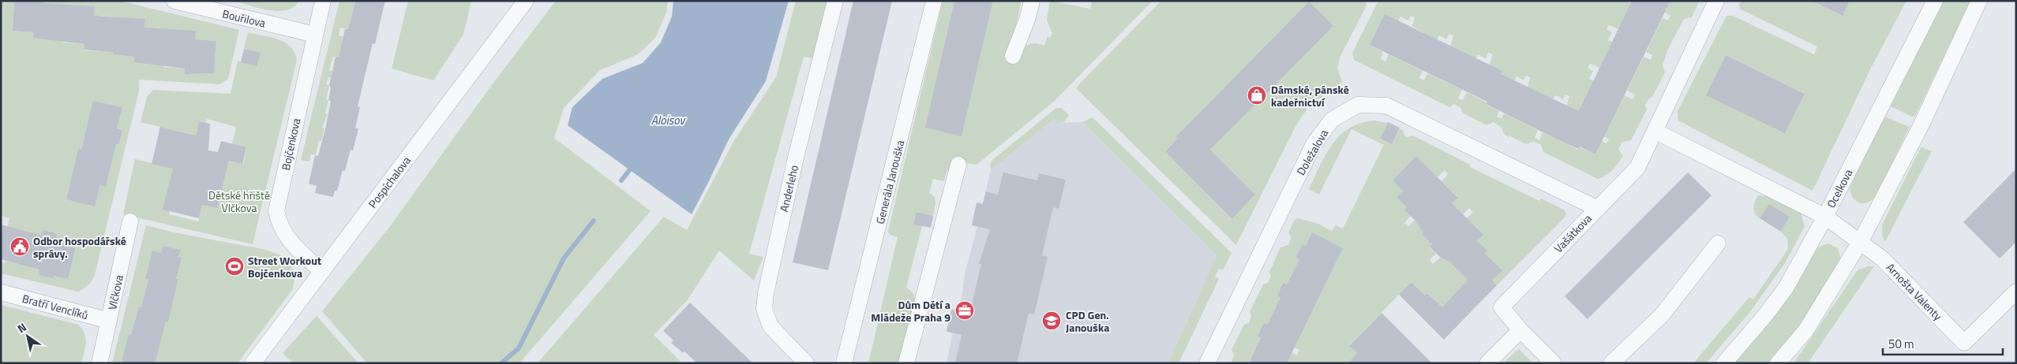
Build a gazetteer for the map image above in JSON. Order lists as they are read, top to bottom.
{
  "streets": {
    "street": [
      "Bouřilova",
      "Bojčenkova",
      "Doležalova",
      "Pospíchalova",
      "Generála Janouška",
      "Anderleho",
      "Ocelkova",
      "Vašátkova",
      "Arnošta Valenty",
      "Vlčkova",
      "Bratří Venclíků"
    ]
  },
  "crossings": [
    ["Bouřilova", "Bojčenkova"],
    ["Bojčenkova", "Pospíchalova"],
    ["Doležalova", "Vašátkova"],
    ["Vlčkova", "Bratří Venclíků"]
  ],
  "water": ["Aloisov"],
  "parks": ["Dětské hřiště Vlčkova"],
  "places": {
    "shop": ["Dámské, pánské kadeřnictví"],
    "public building": ["Odbor hospodářské správy."],
    "sports": ["Street Workout Bojčenkova"],
    "office": ["Dům Dětí a Mládeže Praha 9"],
    "school or university": ["CPD Gen. Janouška"]
  },
  "scale_bar": "50 m",
  "north": "top left"
}
